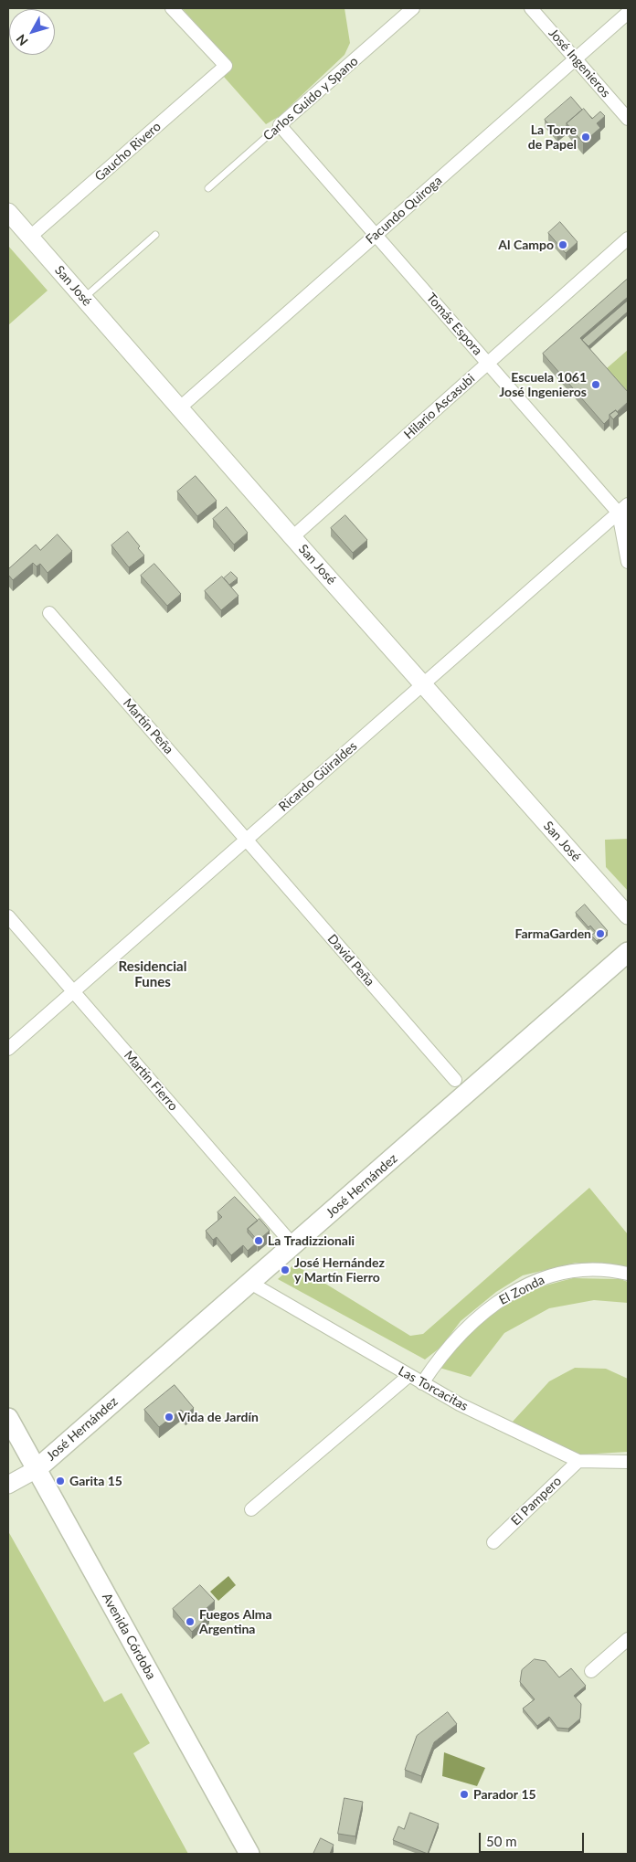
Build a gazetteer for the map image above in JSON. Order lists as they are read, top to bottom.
{
  "streets": {
    "main road": ["José Hernández", "Avenida Córdoba"],
    "street": [
      "José Ingenieros",
      "Carlos Guido y Spano",
      "Gaucho Rivero",
      "Facundo Quiroga",
      "San José",
      "Tomás Espora",
      "Hilario Ascasubi",
      "Martín Peña",
      "Ricardo Güiraldes",
      "David Peña",
      "Martín Fierro",
      "El Zonda",
      "Las Torcacitas",
      "El Pampero"
    ]
  },
  "crossings": [
    ["José Ingenieros", "Facundo Quiroga"],
    ["Carlos Guido y Spano", "Tomás Espora"],
    ["Gaucho Rivero", "San José"],
    ["Facundo Quiroga", "San José"],
    ["Facundo Quiroga", "Tomás Espora"],
    ["San José", "Hilario Ascasubi"],
    ["San José", "Ricardo Güiraldes"],
    ["Tomás Espora", "Hilario Ascasubi"],
    ["Tomás Espora", "Ricardo Güiraldes"],
    ["Martín Peña", "Ricardo Güiraldes"],
    ["Martín Peña", "David Peña"],
    ["Ricardo Güiraldes", "David Peña"],
    ["Ricardo Güiraldes", "Martín Fierro"],
    ["Martín Fierro", "José Hernández"],
    ["José Hernández", "Las Torcacitas"],
    ["José Hernández", "Avenida Córdoba"],
    ["El Zonda", "Las Torcacitas"],
    ["Las Torcacitas", "El Pampero"]
  ],
  "districts": ["Residencial Funes"],
  "places": [
    "La Torre de Papel",
    "Al Campo",
    "Escuela 1061 José Ingenieros",
    "FarmaGarden",
    "La Tradizzionali",
    "José Hernández y Martín Fierro",
    "Vida de Jardín",
    "Garita 15",
    "Fuegos Alma Argentina",
    "Parador 15"
  ],
  "scale_bar": "50 m",
  "north": "bottom left"
}
